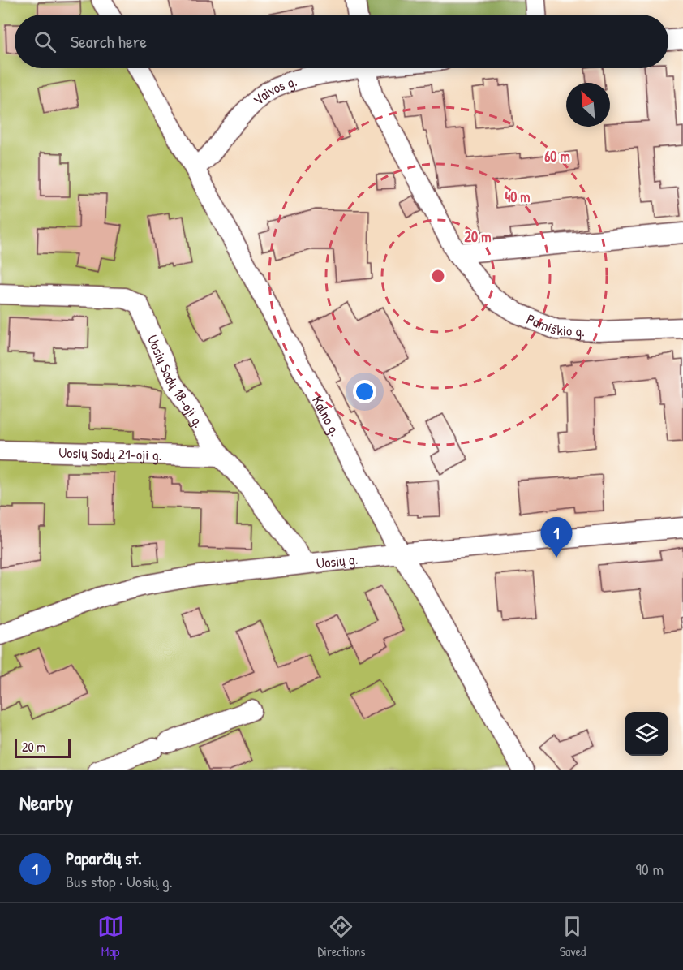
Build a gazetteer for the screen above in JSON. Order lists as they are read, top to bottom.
{
  "streets": {
    "street": [
      "Vaivos g.",
      "Pamiškio g.",
      "Uosių Sodų 18-oji g.",
      "Kalno g.",
      "Uosių Sodų 21-oji g.",
      "Uosių g."
    ]
  },
  "crossings": [
    ["Vaivos g.", "Kalno g."],
    ["Uosių Sodų 18-oji g.", "Uosių Sodų 21-oji g."],
    ["Uosių Sodų 18-oji g.", "Uosių g."],
    ["Kalno g.", "Uosių g."]
  ],
  "scale_bar": "20 m",
  "north": "top left",
  "page": {
    "search": "Search here",
    "pins": "1",
    "scale": "20 m",
    "heading": "Nearby",
    "list": [
      {
        "mark": "1",
        "name": "Paparčių st.",
        "note": "Bus stop · Uosių g.",
        "value": "90 m"
      }
    ],
    "nav": ["Map", "Directions", "Saved"]
  },
  "rings": ["60 m", "40 m", "20 m"]
}
